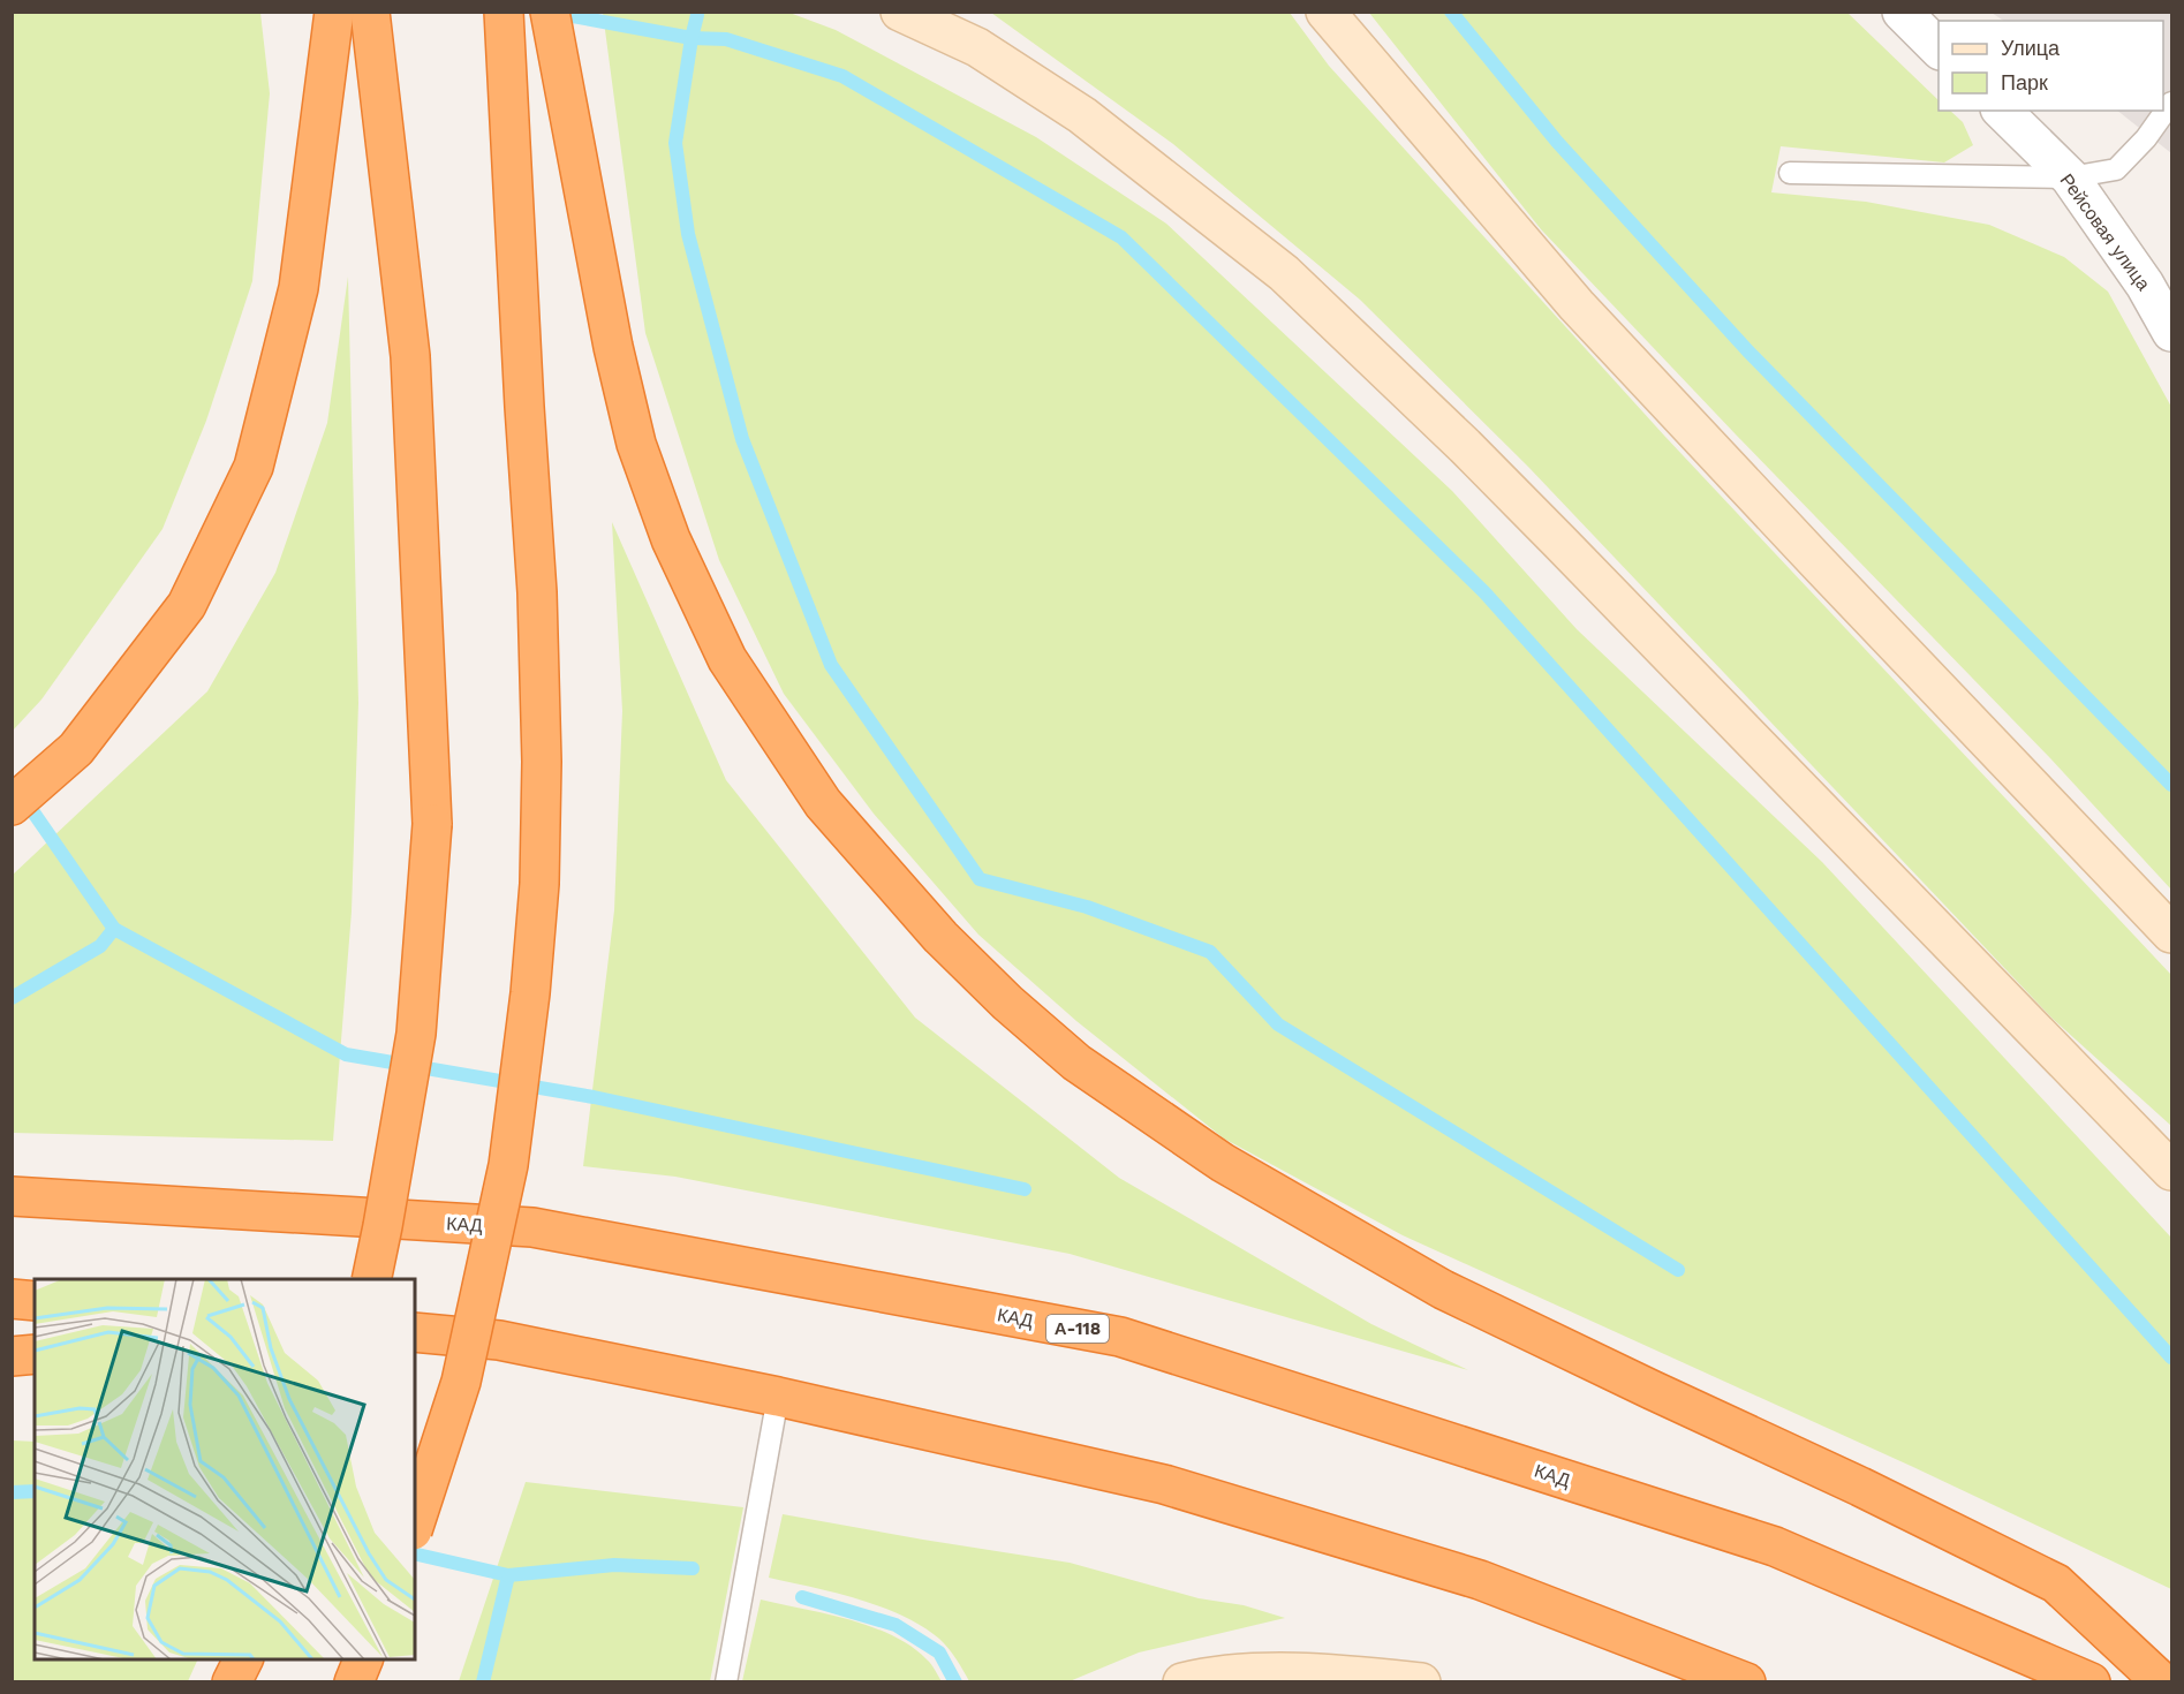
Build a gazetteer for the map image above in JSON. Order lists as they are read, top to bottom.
{
  "streets": {
    "highway": ["КАД", "А-118"],
    "street": ["Рейсовая улица"]
  },
  "legend": ["Улица", "Парк"]
}
